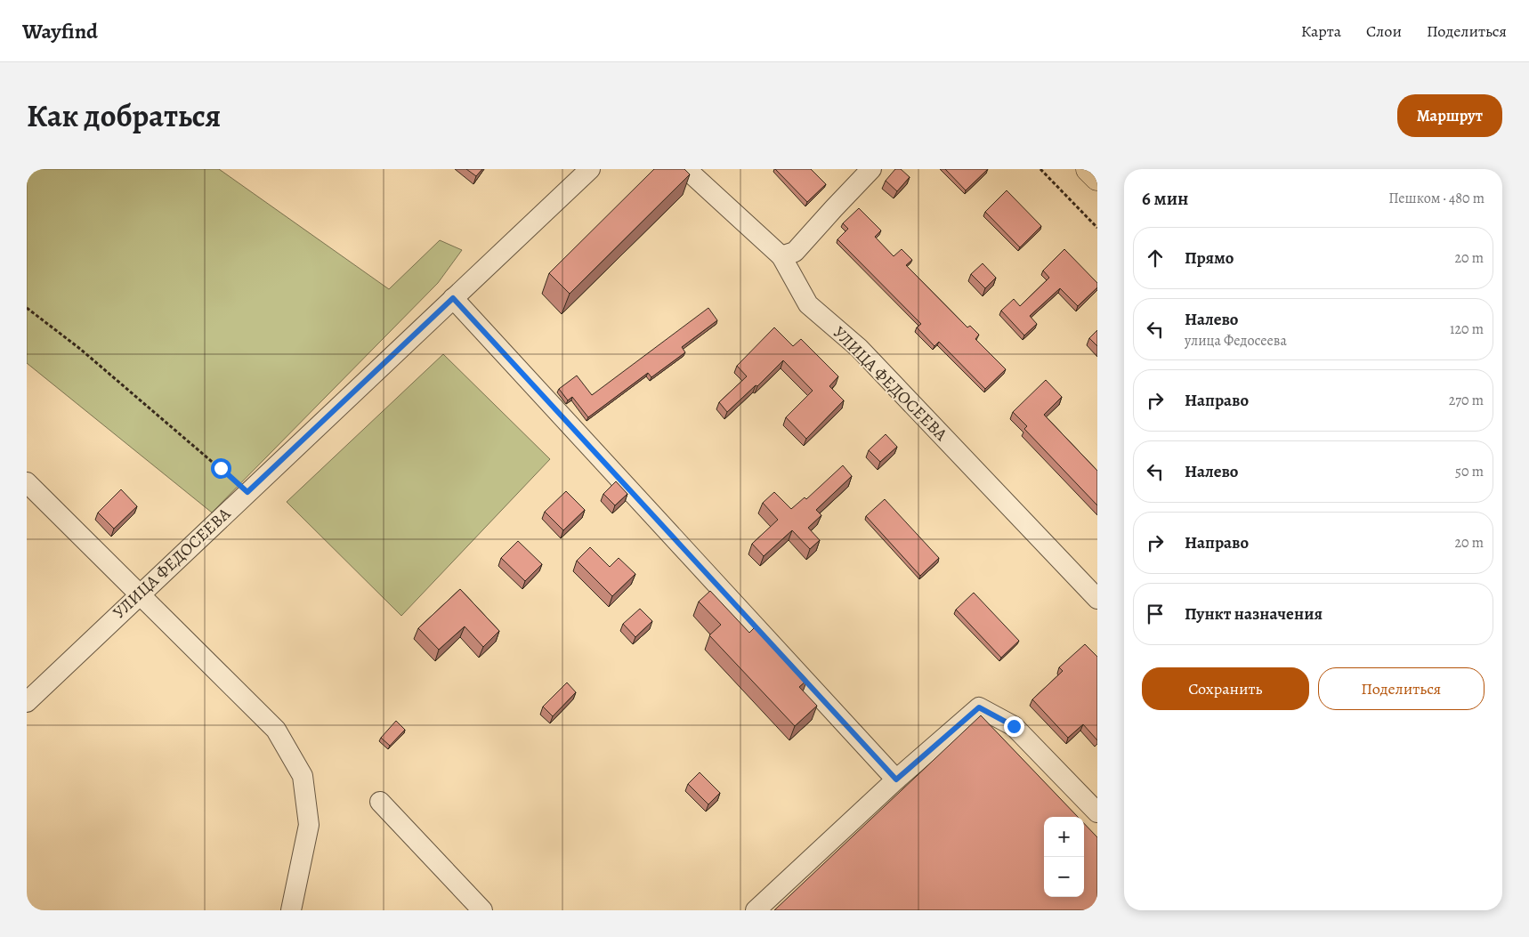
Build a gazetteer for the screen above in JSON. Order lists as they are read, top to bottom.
{
  "streets": {
    "street": ["УЛИЦА ФЕДОСЕЕВА"]
  },
  "page": {
    "header": "Wayfind",
    "nav": ["Карта", "Слои", "Поделиться"],
    "title": "Как добраться",
    "buttons": [
      "Маршрут",
      ["Сохранить", "Поделиться"]
    ],
    "heading": ["6 мин", "Пешком · 480 m"],
    "list": [
      ["Прямо", "20 m"],
      ["Налево", "улица Федосеева", "120 m"],
      ["Направо", "270 m"],
      ["Налево", "50 m"],
      ["Направо", "20 m"],
      "Пункт назначения"
    ],
    "map_buttons": ["+", "−"]
  }
}
